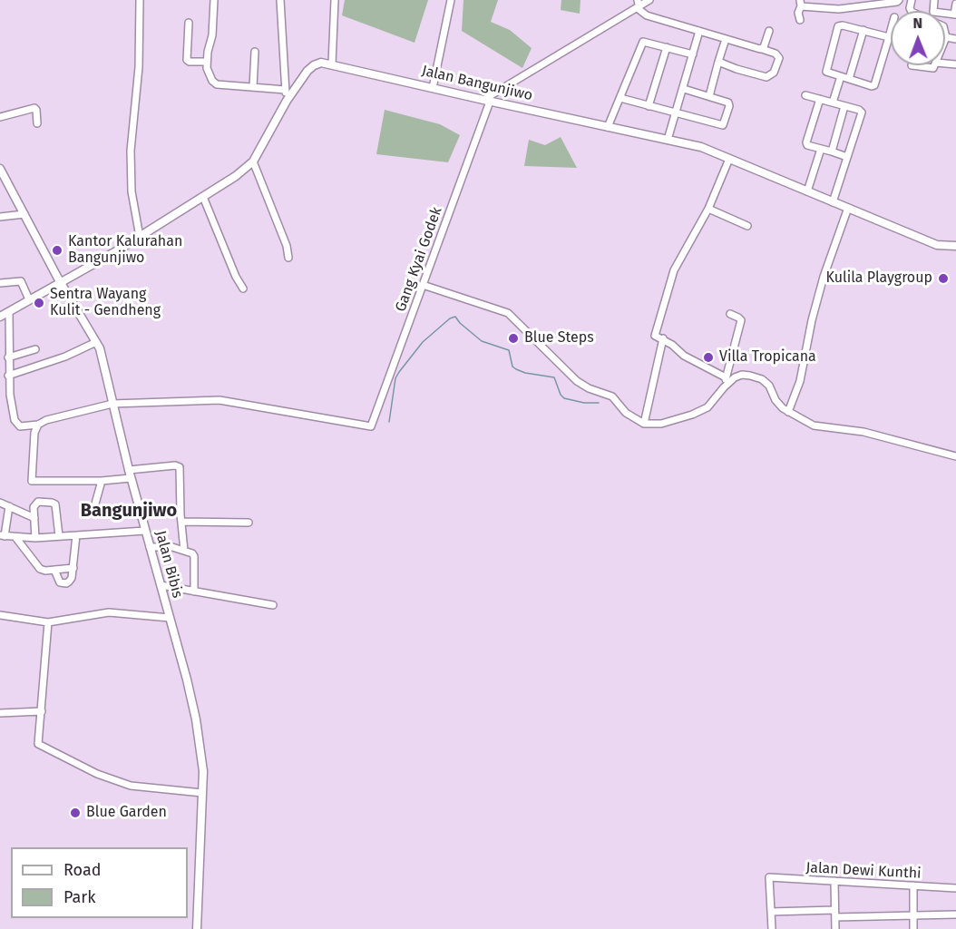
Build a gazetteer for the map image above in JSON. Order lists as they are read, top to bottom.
{
  "streets": {
    "main road": ["Jalan Bangunjiwo", "Jalan Bibis"],
    "street": ["Gang Kyai Godek", "Jalan Dewi Kunthi"]
  },
  "crossings": [
    ["Jalan Bangunjiwo", "Gang Kyai Godek"],
    ["Gang Kyai Godek", "Jalan Bibis"]
  ],
  "districts": ["Bangunjiwo"],
  "places": [
    "Kantor Kalurahan Bangunjiwo",
    "Kulila Playgroup",
    "Sentra Wayang Kulit - Gendheng",
    "Blue Steps",
    "Villa Tropicana",
    "Blue Garden"
  ],
  "legend": ["Road", "Park"],
  "north": "top"
}
